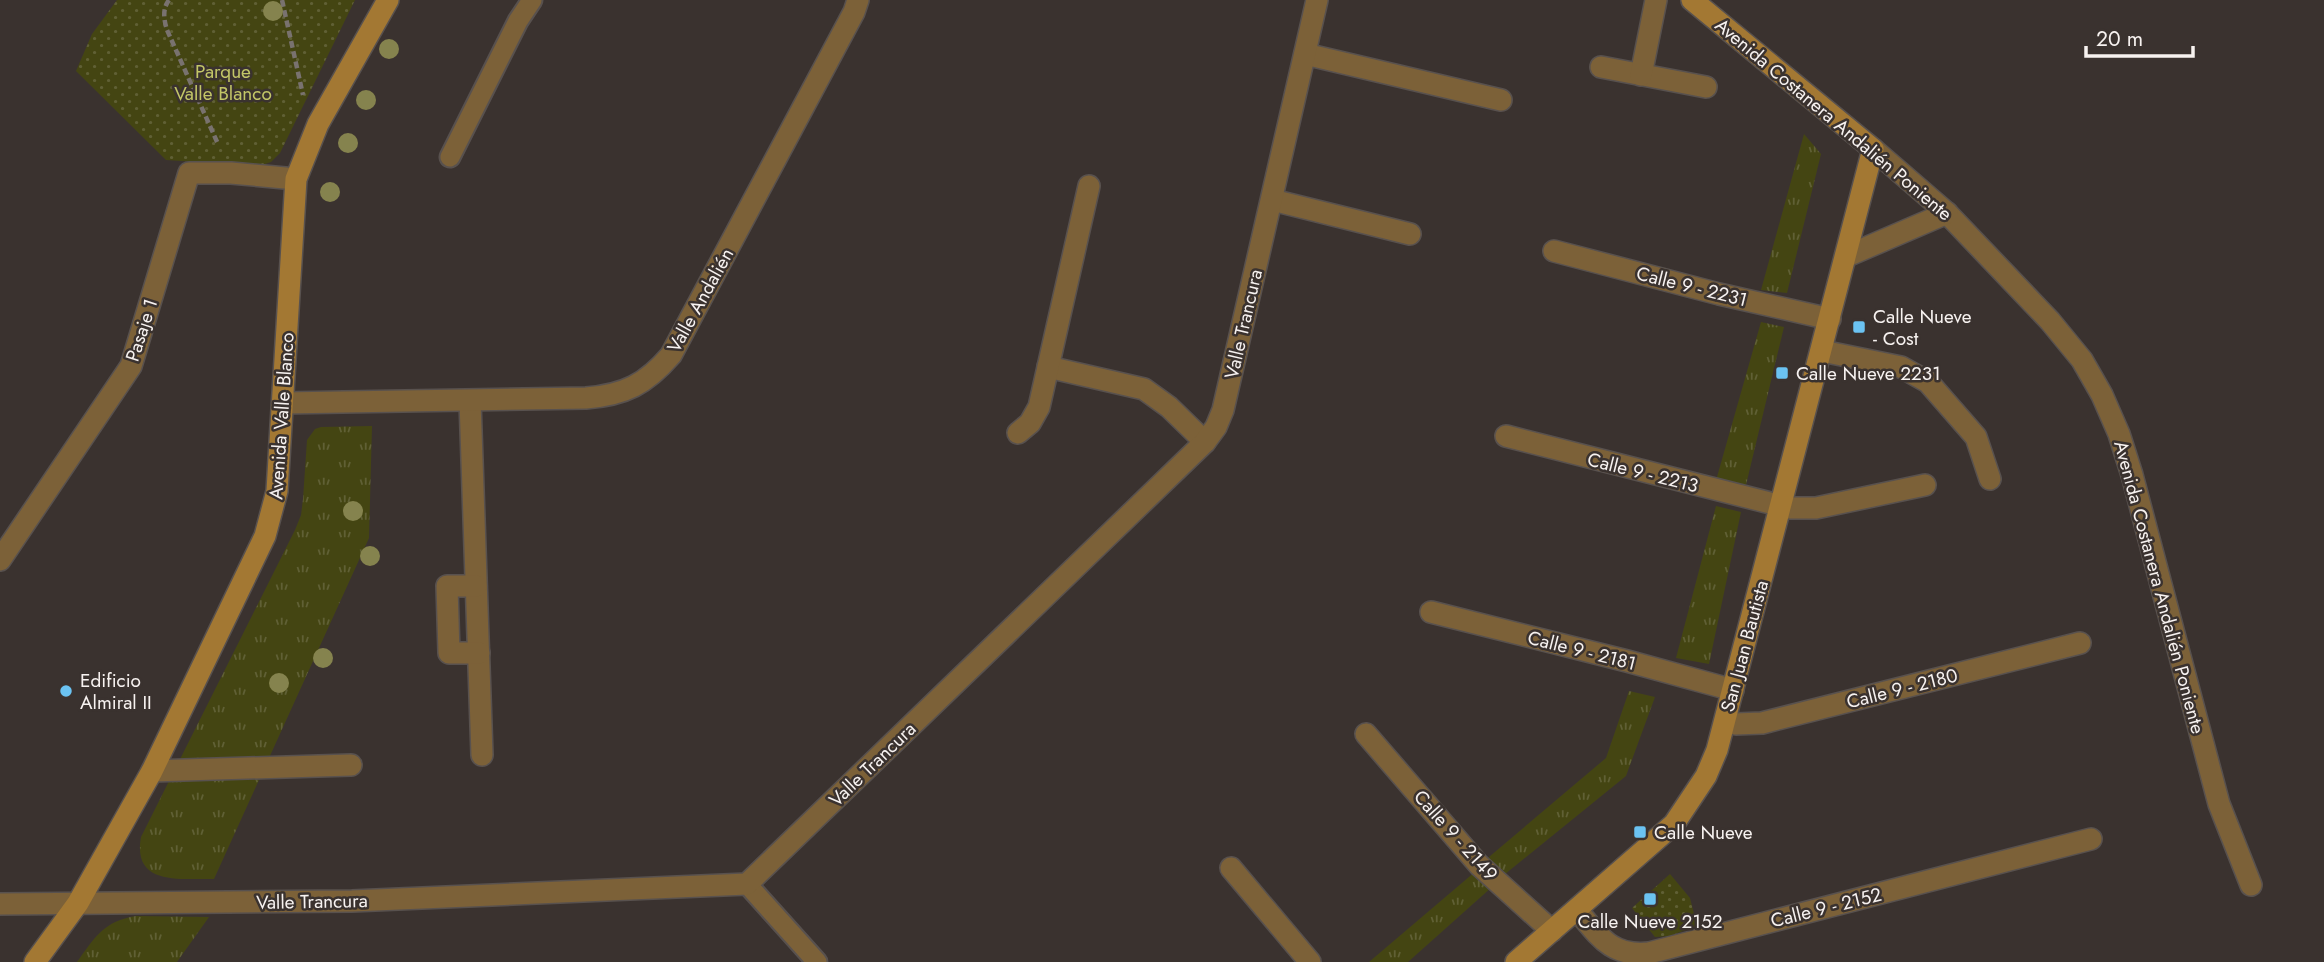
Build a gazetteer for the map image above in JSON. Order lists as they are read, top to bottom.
{
  "streets": {
    "street": [
      "Avenida Costanera Andalién Poniente",
      "Calle 9 - 2231",
      "Valle Andalién",
      "Valle Trancura",
      "Pasaje 1",
      "Avenida Valle Blanco",
      "Calle 9 - 2213",
      "San Juan Bautista",
      "Calle 9 - 2181",
      "Calle 9 - 2180",
      "Calle 9 - 2149",
      "Calle 9 - 2152"
    ]
  },
  "crossings": [
    ["Avenida Costanera Andalién Poniente", "San Juan Bautista"],
    ["Calle 9 - 2231", "San Juan Bautista"],
    ["Valle Andalién", "Avenida Valle Blanco"],
    ["Valle Trancura", "Avenida Valle Blanco"],
    ["Pasaje 1", "Avenida Valle Blanco"],
    ["Calle 9 - 2213", "San Juan Bautista"],
    ["San Juan Bautista", "Calle 9 - 2181"],
    ["San Juan Bautista", "Calle 9 - 2180"],
    ["San Juan Bautista", "Calle 9 - 2149"],
    ["San Juan Bautista", "Calle 9 - 2152"]
  ],
  "parks": ["Parque Valle Blanco"],
  "places": {
    "transit": [
      "Calle Nueve - Cost",
      "Calle Nueve 2231",
      "Calle Nueve",
      "Calle Nueve 2152"
    ],
    "other": ["Edificio Almiral II"]
  },
  "scale_bar": "20 m"
}
